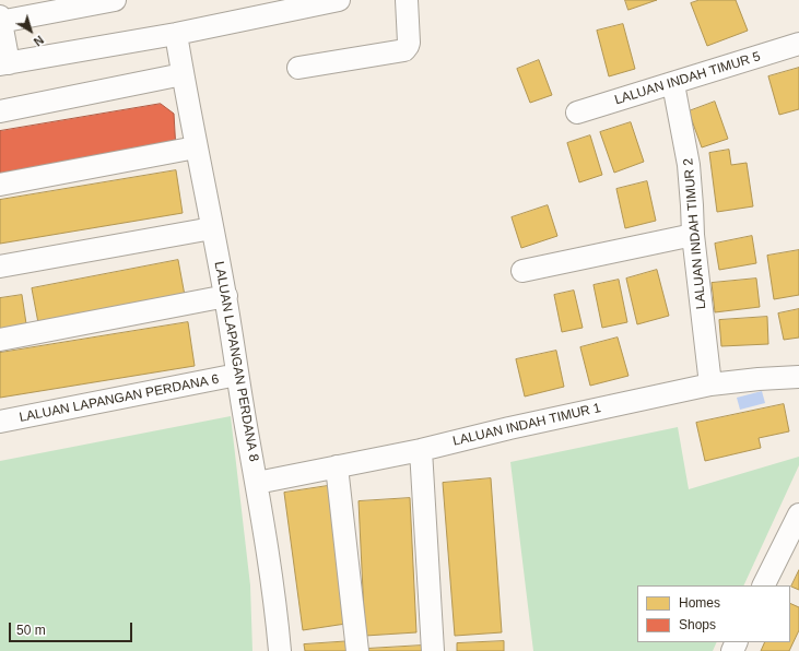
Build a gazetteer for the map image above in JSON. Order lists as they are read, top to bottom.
{
  "streets": {
    "street": [
      "LALUAN INDAH TIMUR 5",
      "LALUAN INDAH TIMUR 2",
      "LALUAN LAPANGAN PERDANA 8",
      "LALUAN LAPANGAN PERDANA 6",
      "LALUAN INDAH TIMUR 1"
    ]
  },
  "crossings": [
    ["LALUAN INDAH TIMUR 5", "LALUAN INDAH TIMUR 2"],
    ["LALUAN INDAH TIMUR 2", "LALUAN INDAH TIMUR 1"],
    ["LALUAN LAPANGAN PERDANA 8", "LALUAN LAPANGAN PERDANA 6"],
    ["LALUAN LAPANGAN PERDANA 8", "LALUAN INDAH TIMUR 1"]
  ],
  "legend": ["Homes", "Shops"],
  "scale_bar": "50 m",
  "north": "bottom right"
}
